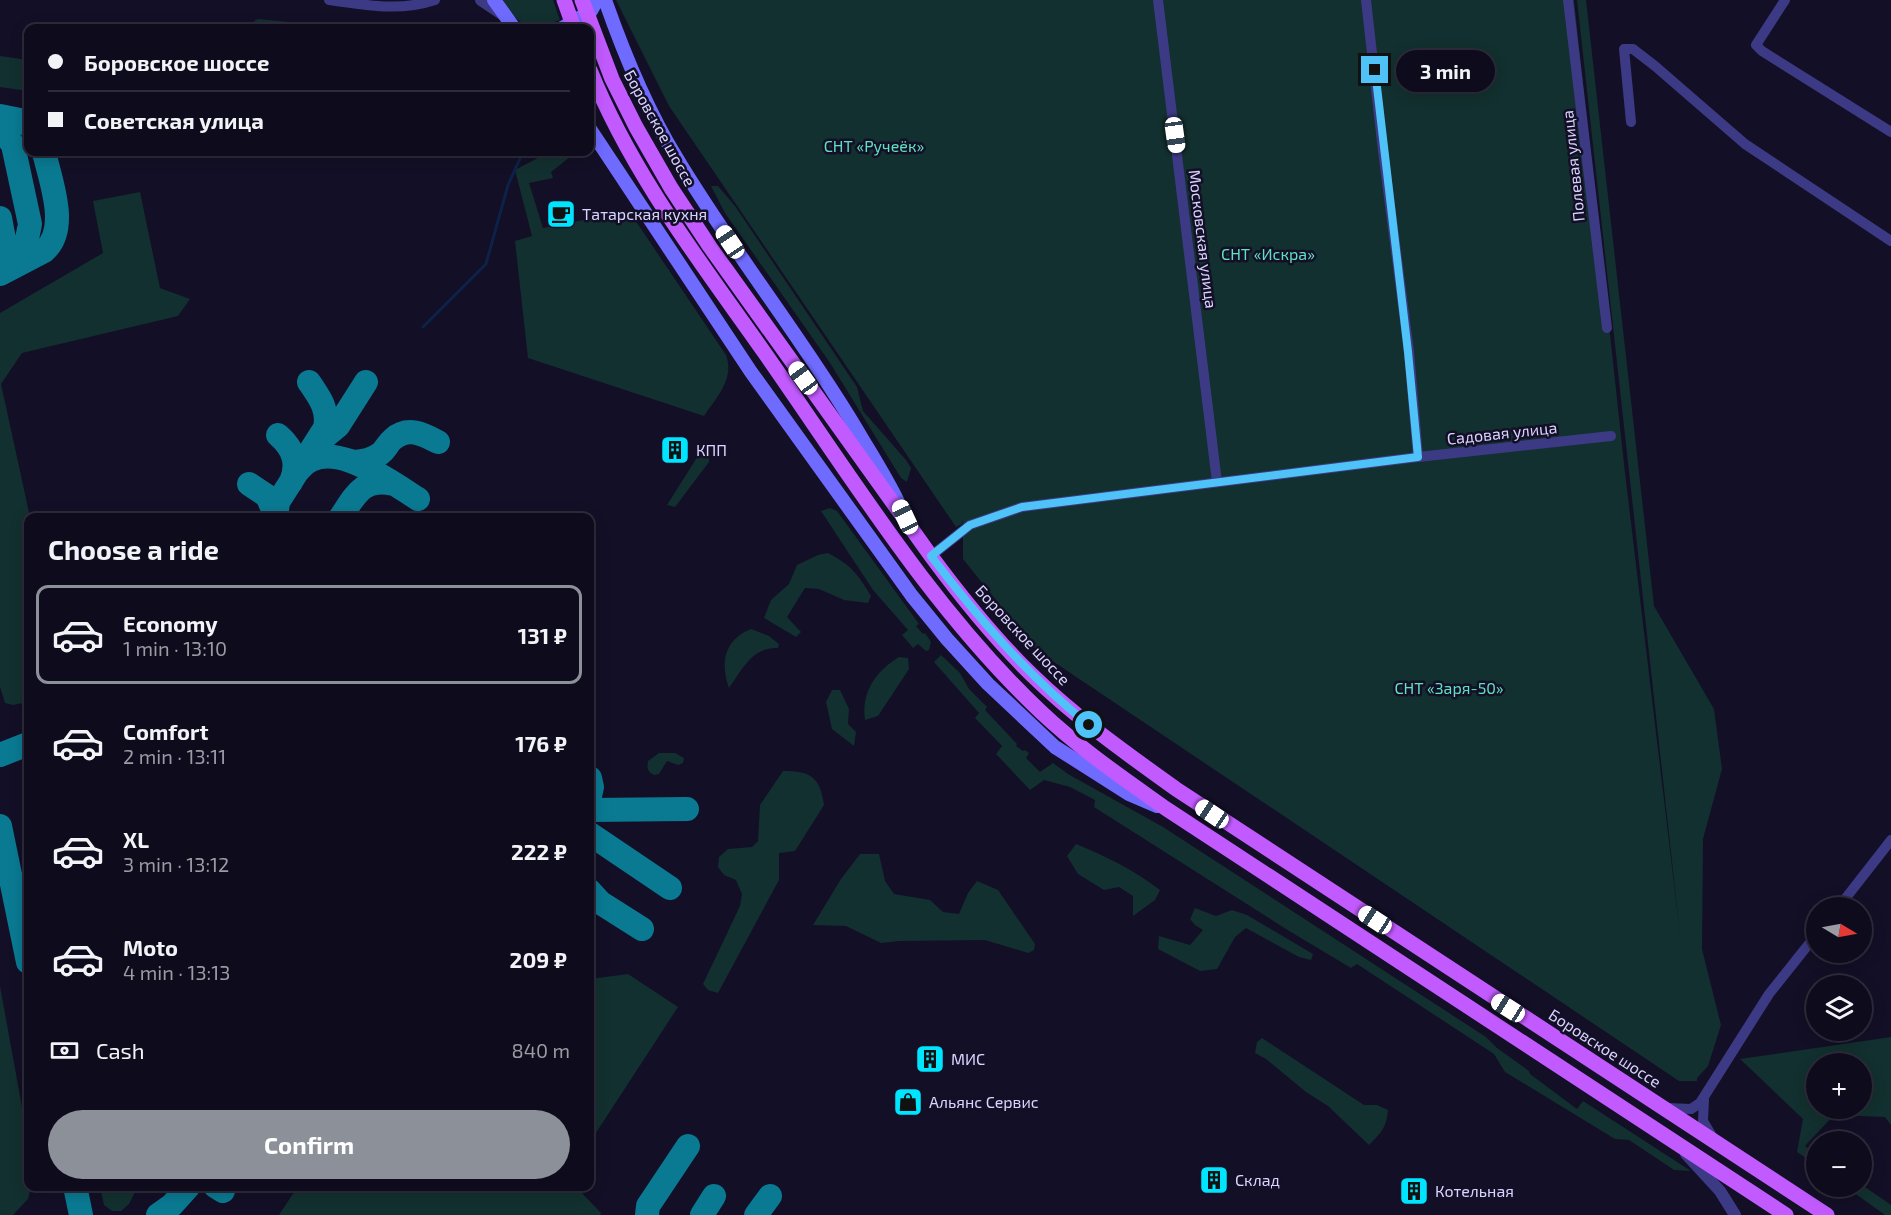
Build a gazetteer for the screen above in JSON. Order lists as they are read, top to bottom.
{
  "streets": {
    "main road": ["Боровское шоссе"],
    "street": ["Полевая улица", "Московская улица", "Садовая улица"]
  },
  "crossings": [
    ["Боровское шоссе", "Садовая улица"],
    ["Московская улица", "Садовая улица"]
  ],
  "parks": ["СНТ «Ручеёк»", "СНТ «Искра»", "СНТ «Заря-50»"],
  "places": {
    "cafe": ["Татарская кухня"],
    "building": [
      "КПП",
      "МИС",
      "Склад",
      "Котельная"
    ],
    "shop": ["Альянс Сервис"]
  },
  "north": "right",
  "page": {
    "banner": ["Боровское шоссе", "Советская улица"],
    "bubble": "3 min",
    "heading": "Choose a ride",
    "list": [
      {
        "name": "Economy",
        "note": "1 min · 13:10",
        "value": "131 ₽"
      },
      {
        "name": "Comfort",
        "note": "2 min · 13:11",
        "value": "176 ₽"
      },
      {
        "name": "XL",
        "note": "3 min · 13:12",
        "value": "222 ₽"
      },
      {
        "name": "Moto",
        "note": "4 min · 13:13",
        "value": "209 ₽"
      }
    ],
    "map_buttons": ["+", "−"],
    "pay": ["Cash", "840 m"],
    "buttons": "Confirm"
  }
}
